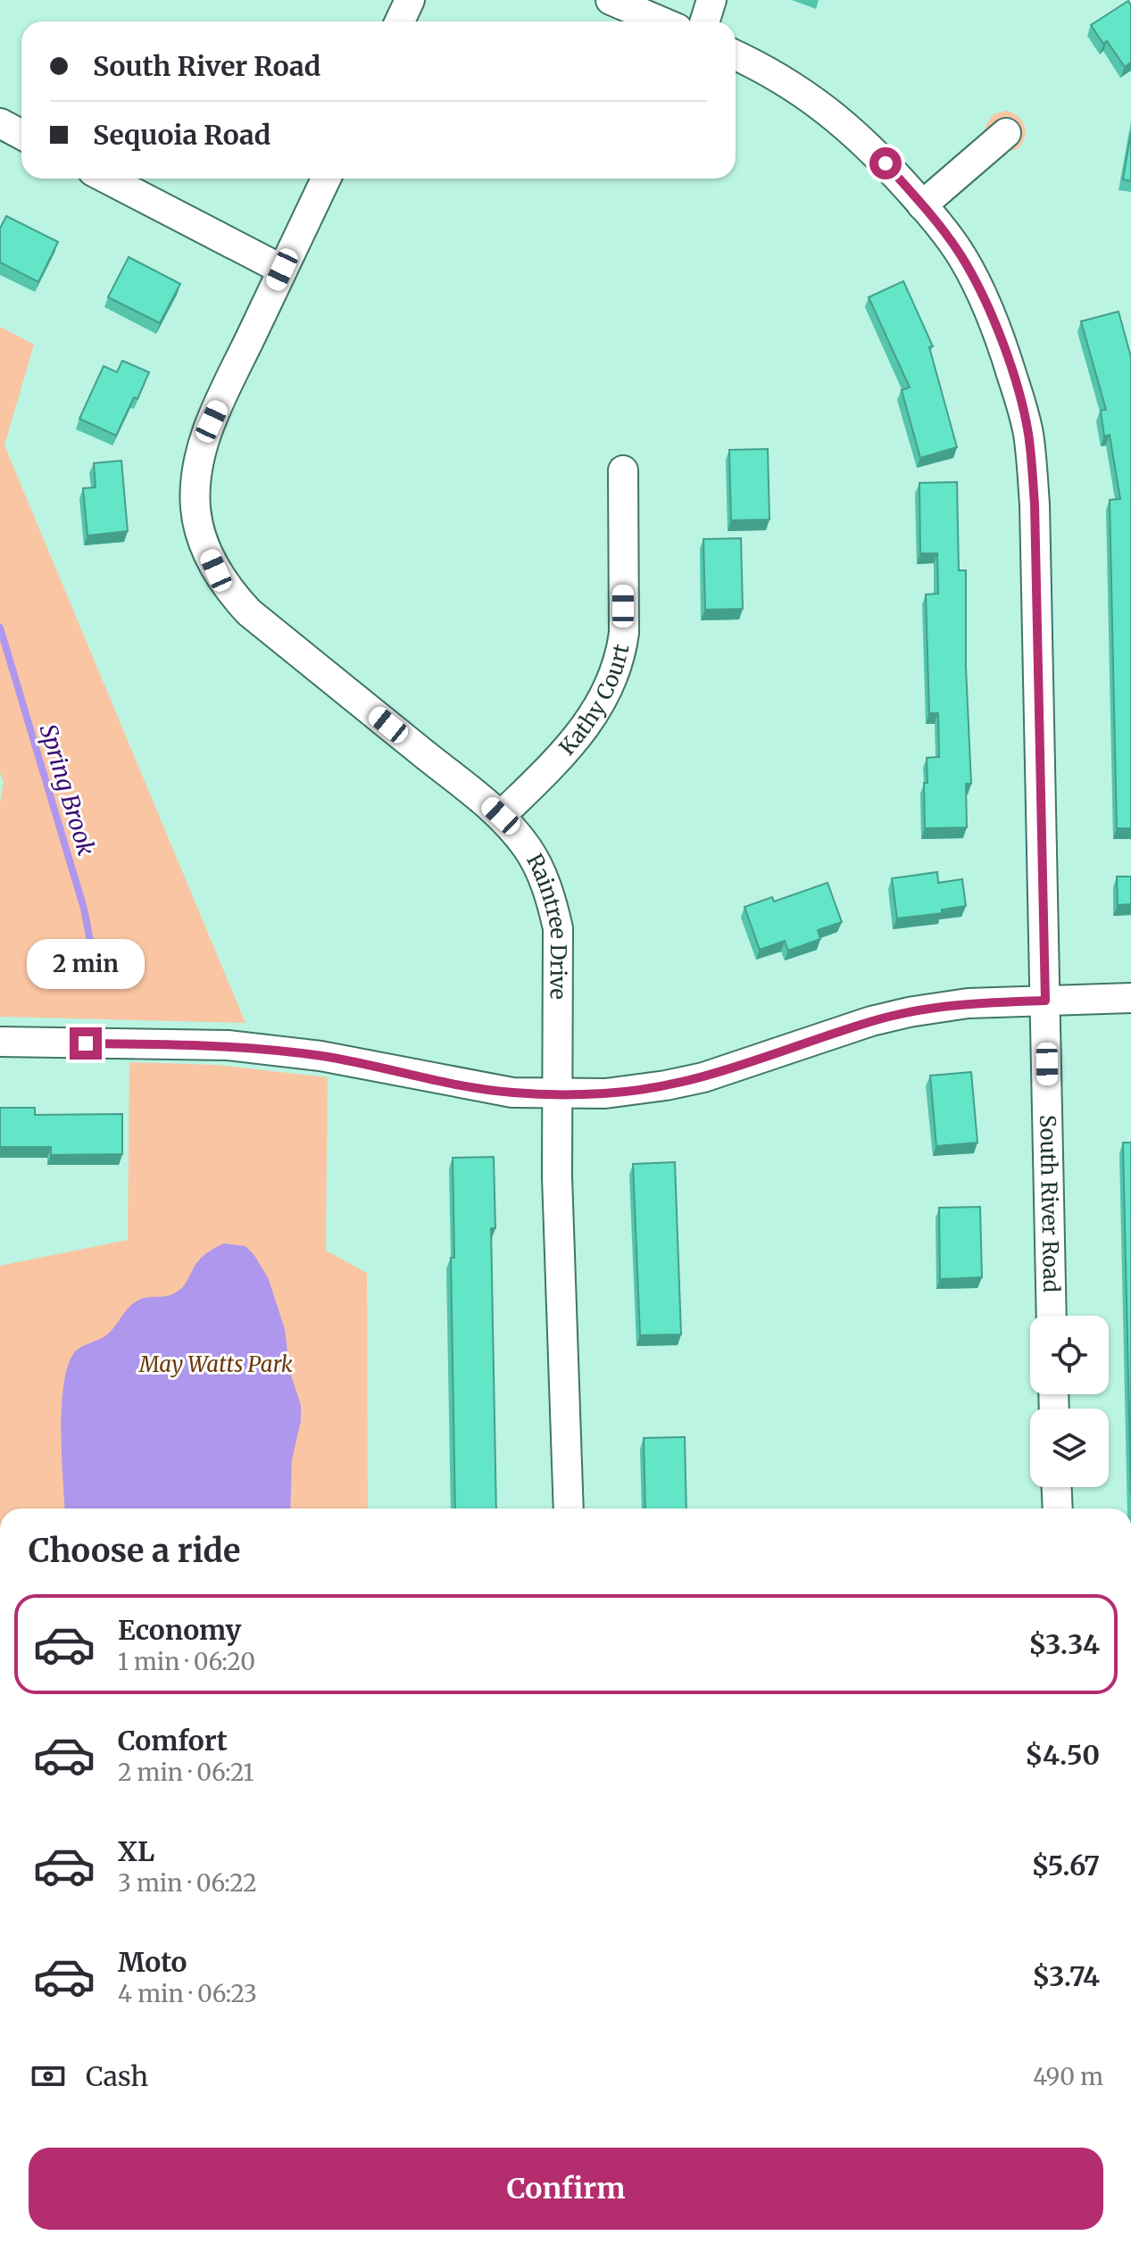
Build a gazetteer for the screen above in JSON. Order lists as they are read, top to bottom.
{
  "streets": {
    "street": ["Kathy Court", "Raintree Drive", "South River Road"]
  },
  "crossings": [
    ["Kathy Court", "Raintree Drive"]
  ],
  "water": ["Spring Brook"],
  "parks": ["May Watts Park"],
  "page": {
    "banner": ["South River Road", "Sequoia Road"],
    "bubble": "2 min",
    "heading": "Choose a ride",
    "list": [
      {
        "name": "Economy",
        "note": "1 min · 06:20",
        "value": "$3.34"
      },
      {
        "name": "Comfort",
        "note": "2 min · 06:21",
        "value": "$4.50"
      },
      {
        "name": "XL",
        "note": "3 min · 06:22",
        "value": "$5.67"
      },
      {
        "name": "Moto",
        "note": "4 min · 06:23",
        "value": "$3.74"
      }
    ],
    "pay": ["Cash", "490 m"],
    "buttons": "Confirm"
  }
}
